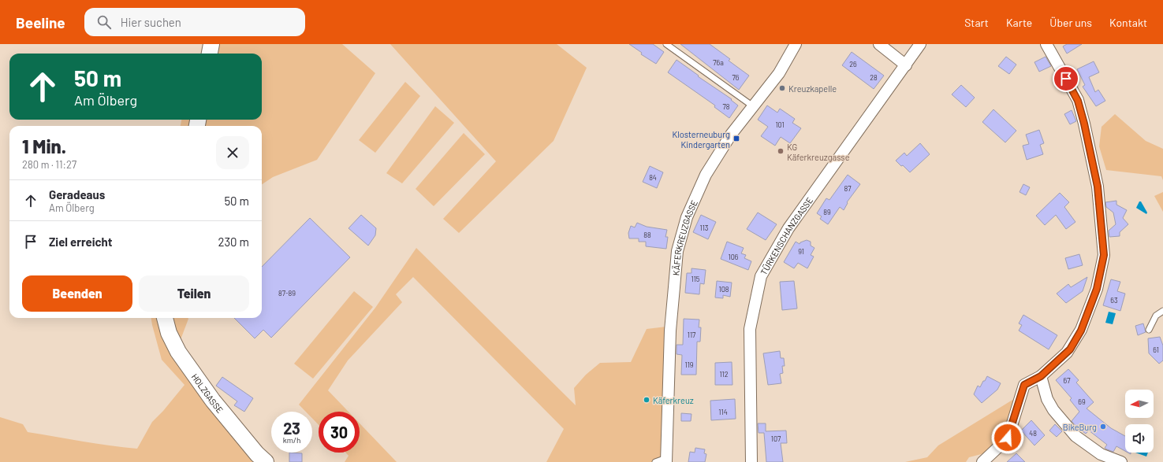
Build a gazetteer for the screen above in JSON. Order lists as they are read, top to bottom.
{
  "streets": {
    "street": ["TÜRKENSCHANZGASSE", "KÄFERKREUZGASSE", "HOLZGASSE"]
  },
  "places": {
    "other": [
      "Kreuzkapelle",
      "KG Käferkreuzgasse",
      "Käferkreuz",
      "BikeBurg"
    ],
    "transit": ["Klosterneuburg Kindergarten"]
  },
  "house_numbers": [
    "76a",
    "26",
    "76",
    "28",
    "78",
    "101",
    "84",
    "87",
    "89",
    "113",
    "88",
    "91",
    "106",
    "115",
    "108",
    "87-89",
    "63",
    "117",
    "61",
    "119",
    "112",
    "67",
    "69",
    "114",
    "48",
    "107"
  ],
  "north": "left",
  "page": {
    "header": "Beeline",
    "search": "Hier suchen",
    "nav": [
      "Start",
      "Karte",
      "Über uns",
      "Kontakt"
    ],
    "turn": ["50 m", "Am Ölberg"],
    "heading": ["1 Min.", "280 m · 11:27"],
    "list": [
      {
        "name": "Geradeaus",
        "note": "Am Ölberg",
        "value": "50 m"
      },
      {
        "name": "Ziel erreicht",
        "value": "230 m"
      }
    ],
    "buttons": ["Beenden", "Teilen"],
    "speed": "23 km/h",
    "limit": "30"
  }
}
